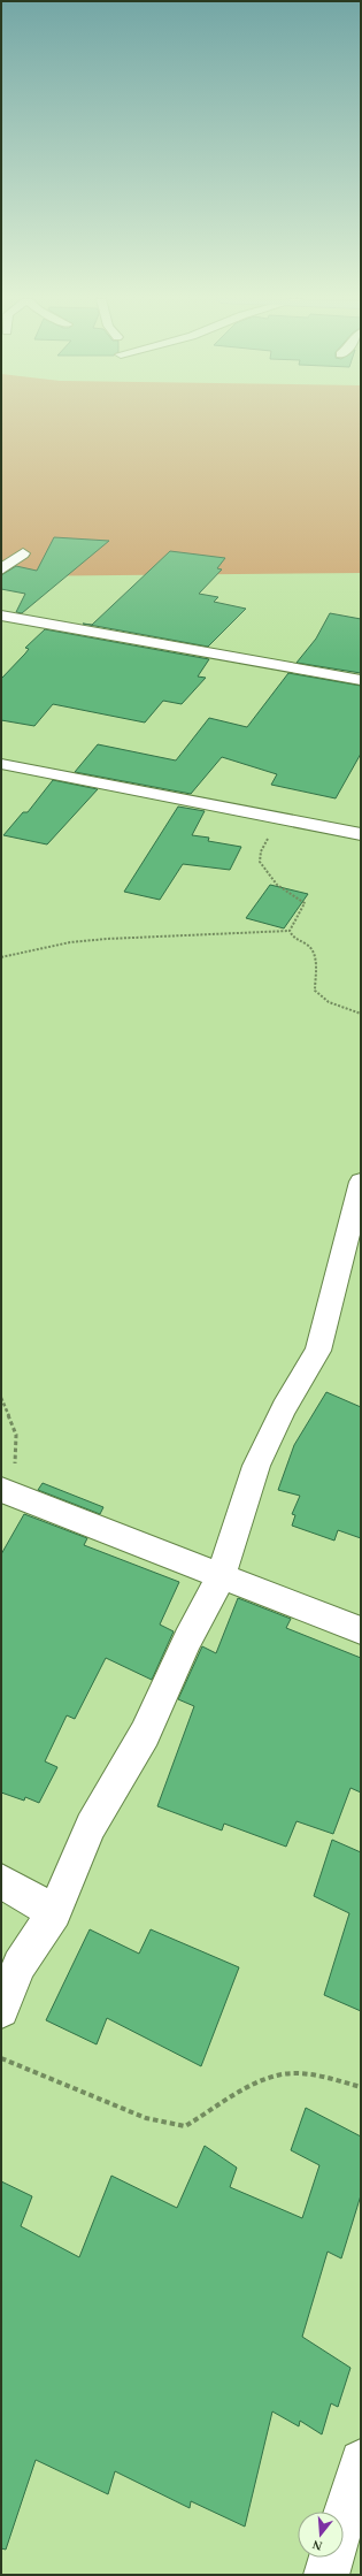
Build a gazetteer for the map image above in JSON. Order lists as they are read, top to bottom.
{
  "north": "bottom"
}
